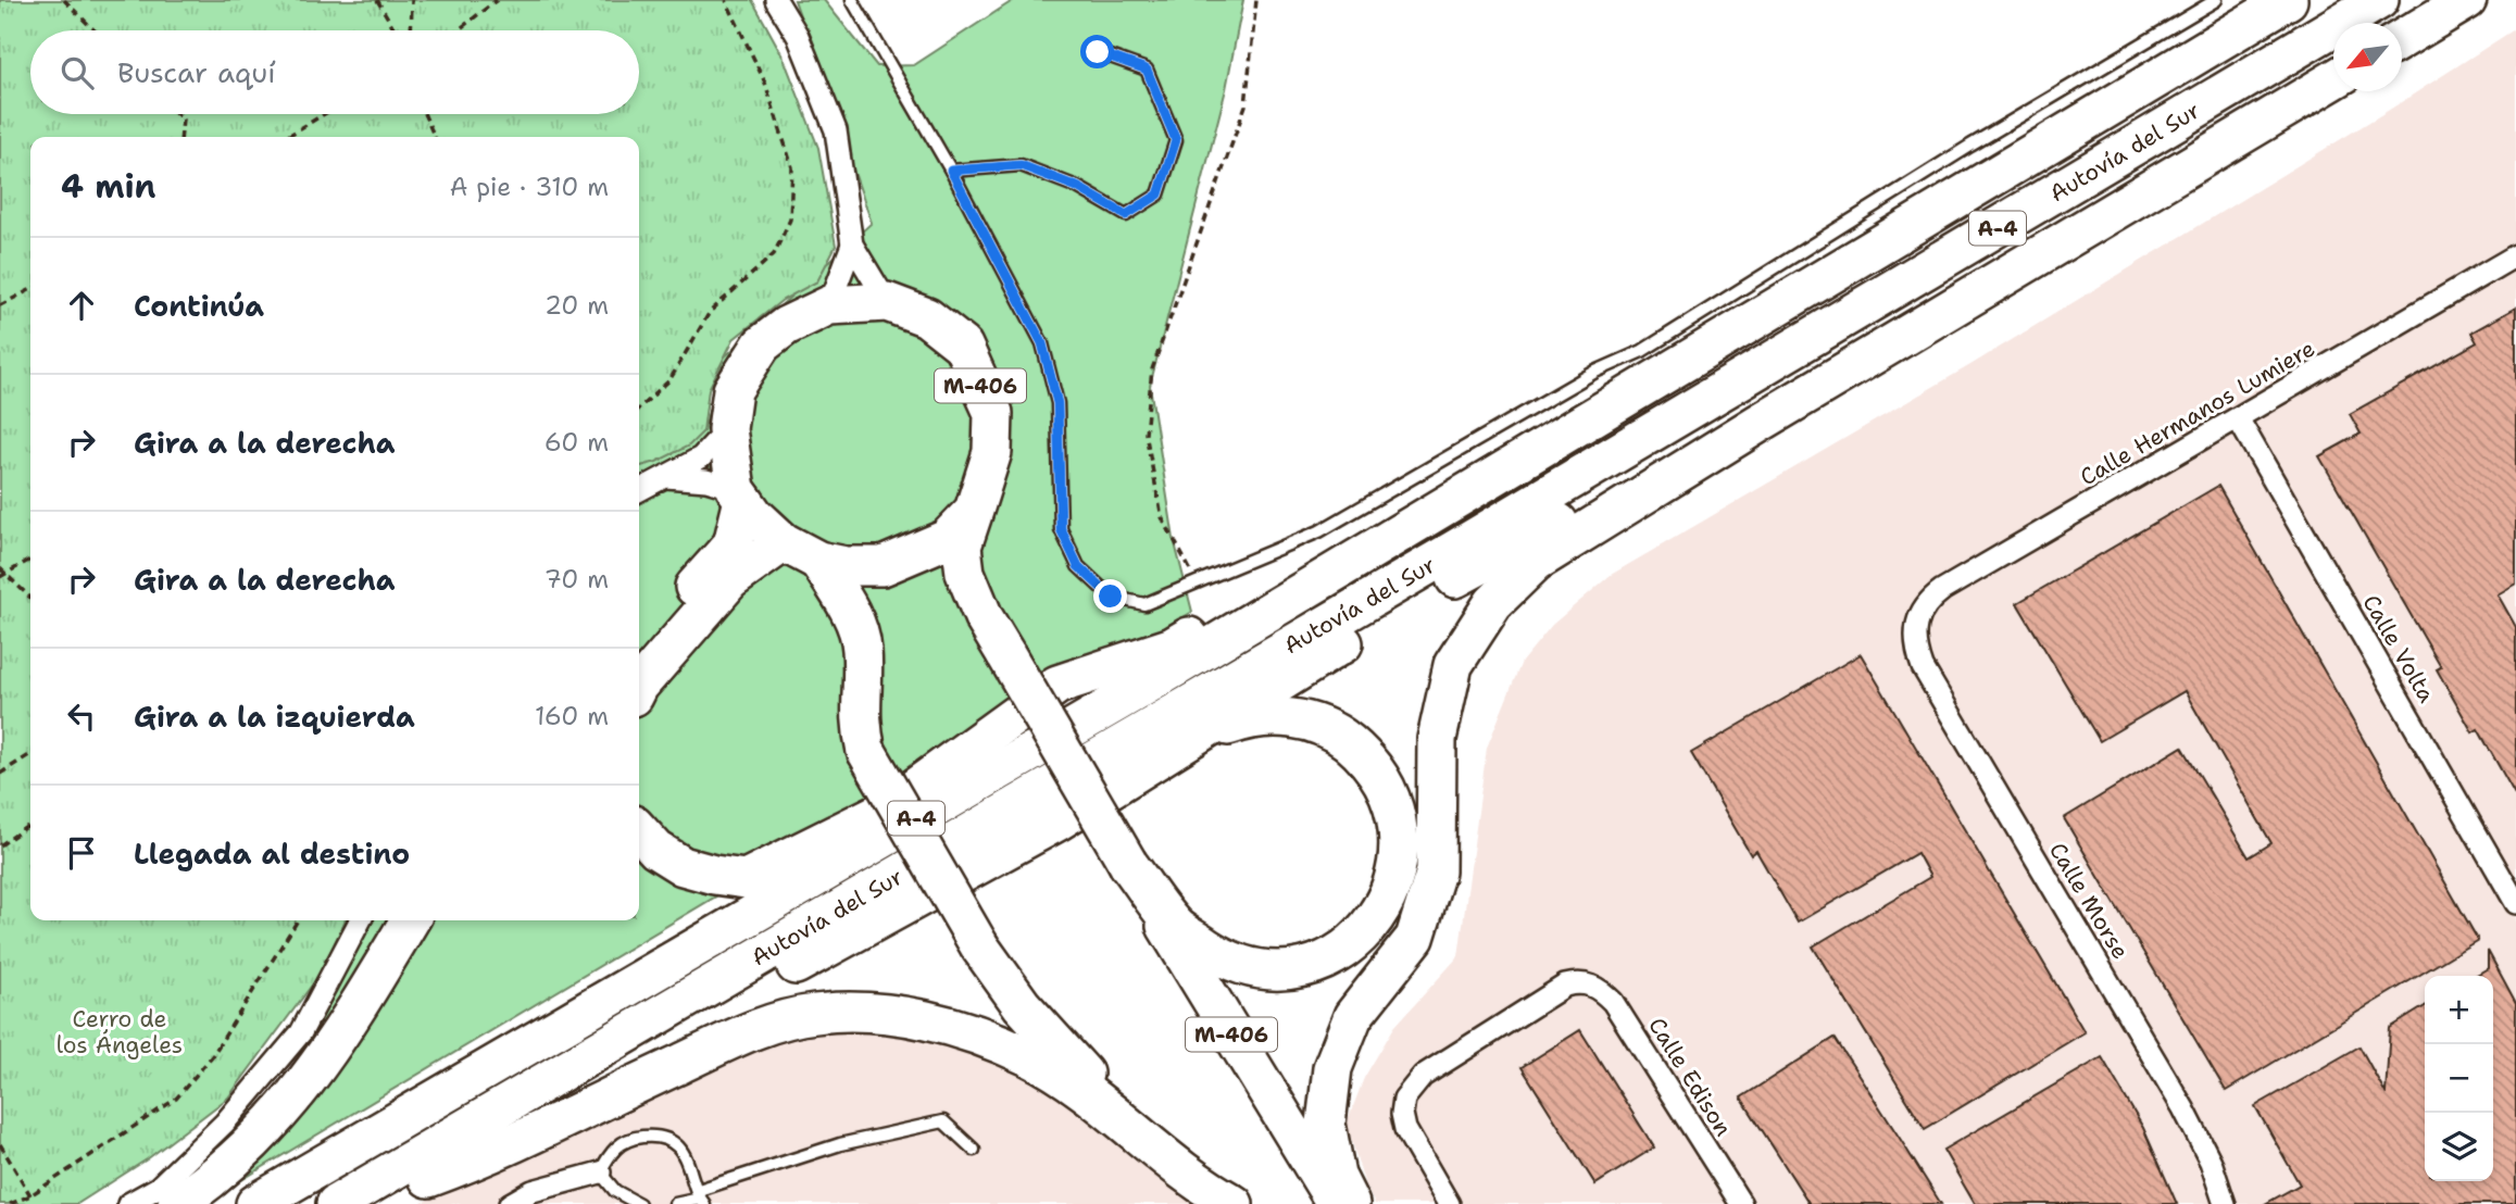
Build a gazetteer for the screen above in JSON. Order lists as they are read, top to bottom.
{
  "streets": {
    "highway": ["Autovía del Sur", "A-4", "M-406"],
    "street": [
      "Calle Hermanos Lumiere",
      "Calle Volta",
      "Calle Morse",
      "Calle Edison"
    ]
  },
  "crossings": [
    ["Calle Hermanos Lumiere", "Calle Volta"],
    ["Calle Hermanos Lumiere", "Calle Morse"]
  ],
  "parks": ["Cerro de los Ángeles"],
  "north": "bottom left",
  "page": {
    "search": "Buscar aquí",
    "heading": ["4 min", "A pie · 310 m"],
    "list": [
      ["Continúa", "20 m"],
      ["Gira a la derecha", "60 m"],
      ["Gira a la derecha", "70 m"],
      ["Gira a la izquierda", "160 m"],
      "Llegada al destino"
    ],
    "map_buttons": ["+", "−"]
  }
}
